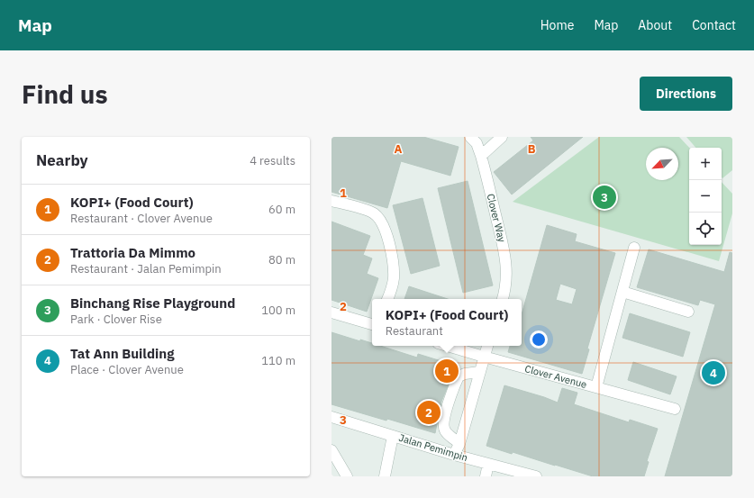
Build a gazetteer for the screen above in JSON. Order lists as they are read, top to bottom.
{
  "streets": {
    "street": ["Clover Way", "Clover Avenue", "Jalan Pemimpin"]
  },
  "north": "bottom left",
  "page": {
    "header": "Map",
    "nav": [
      "Home",
      "Map",
      "About",
      "Contact"
    ],
    "buttons": "Directions",
    "title": "Find us",
    "heading": ["Nearby", "4 results"],
    "map_buttons": ["+", "−"],
    "list": [
      {
        "mark": "1",
        "name": "KOPI+ (Food Court)",
        "note": "Restaurant · Clover Avenue",
        "value": "60 m"
      },
      {
        "mark": "2",
        "name": "Trattoria Da Mimmo",
        "note": "Restaurant · Jalan Pemimpin",
        "value": "80 m"
      },
      {
        "mark": "3",
        "name": "Binchang Rise Playground",
        "note": "Park · Clover Rise",
        "value": "100 m"
      },
      {
        "mark": "4",
        "name": "Tat Ann Building",
        "note": "Place · Clover Avenue",
        "value": "110 m"
      }
    ],
    "pins": [
      "3",
      "1",
      "4",
      "2"
    ],
    "popup": ["KOPI+ (Food Court)", "Restaurant"]
  },
  "grid": {
    "columns": ["A", "B"],
    "rows": ["1", "2", "3"]
  }
}
